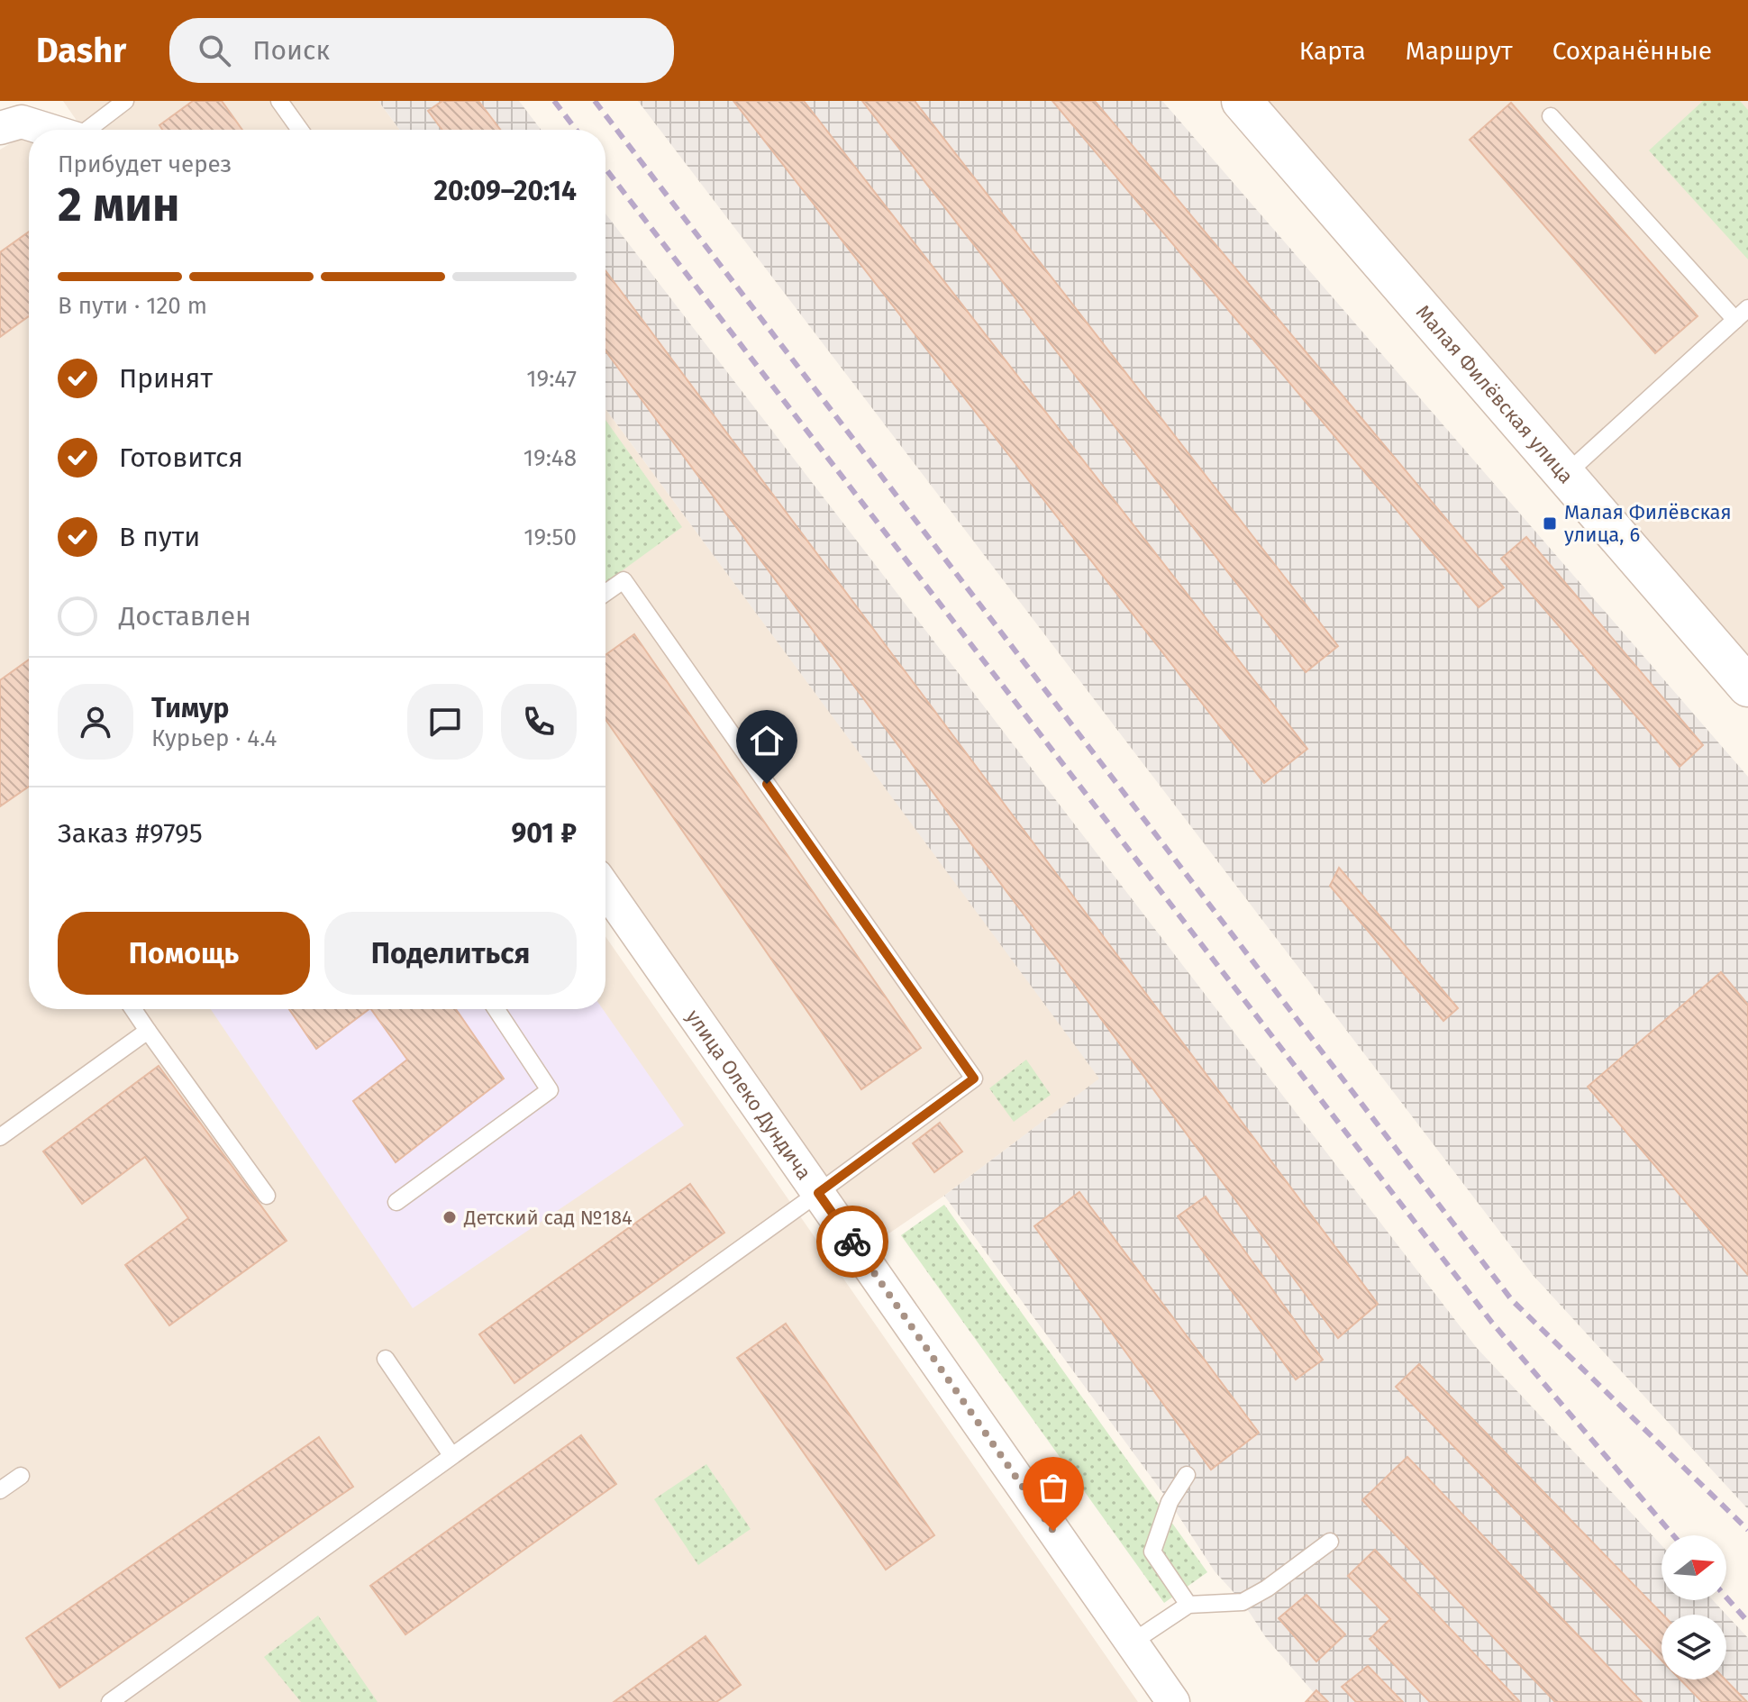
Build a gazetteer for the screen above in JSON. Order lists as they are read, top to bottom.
{
  "streets": {
    "street": ["Малая Филёвская улица", "улица Олеко Дундича"]
  },
  "places": {
    "transit": ["Малая Филёвская улица, 6"],
    "other": ["Детский сад №184"]
  },
  "north": "right",
  "page": {
    "header": "Dashr",
    "search": "Поиск",
    "nav": ["Карта", "Маршрут", "Сохранённые"],
    "heading": ["2 мин", "Прибудет через", "20:09–20:14"],
    "panel": [
      "Тимур",
      "Курьер · 4.4",
      "Заказ #9795",
      "901 ₽"
    ],
    "bar": "В пути · 120 m",
    "list": [
      ["Принят", "19:47"],
      ["Готовится", "19:48"],
      ["В пути", "19:50"],
      "Доставлен"
    ],
    "buttons": ["Помощь", "Поделиться"]
  }
}
